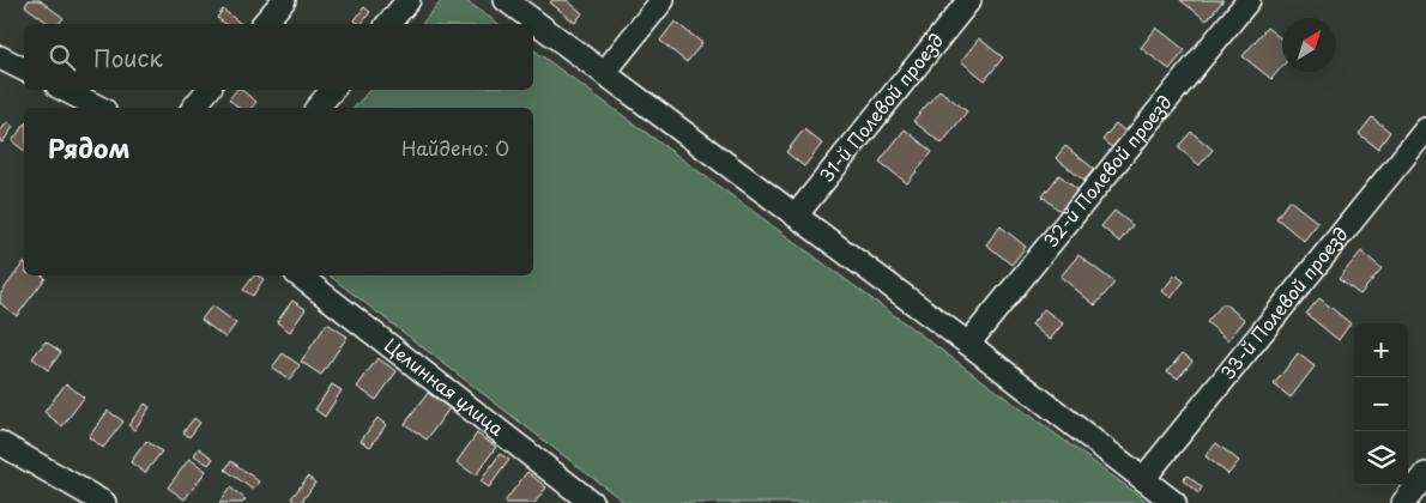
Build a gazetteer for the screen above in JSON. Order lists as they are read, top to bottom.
{
  "streets": {
    "street": [
      "31-й Полевой проезд",
      "32-й Полевой проезд",
      "33-й Полевой проезд",
      "Целинная улица"
    ]
  },
  "north": "top right",
  "page": {
    "search": "Поиск",
    "heading": ["Рядом", "Найдено: 0"],
    "map_buttons": ["+", "−"]
  }
}
